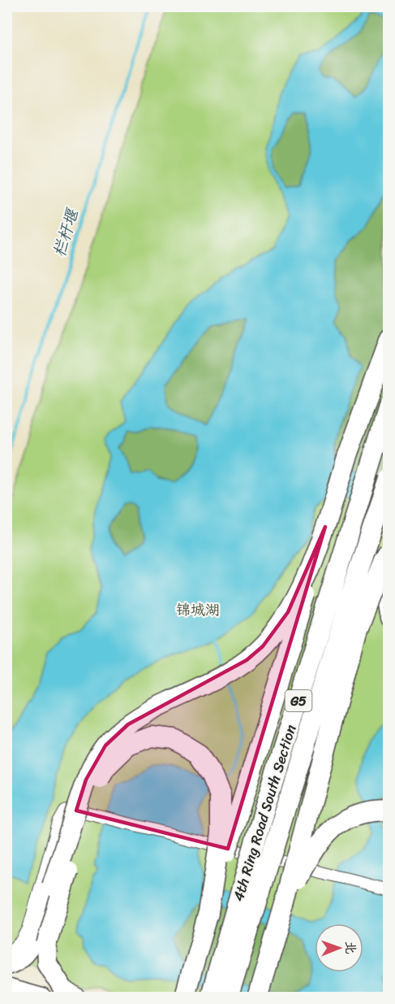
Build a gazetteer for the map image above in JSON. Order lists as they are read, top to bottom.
{
  "streets": {
    "highway": ["G5", "4th Ring Road South Section"]
  },
  "water": ["栏杆堰"],
  "parks": ["锦城湖"],
  "north": "right"
}
